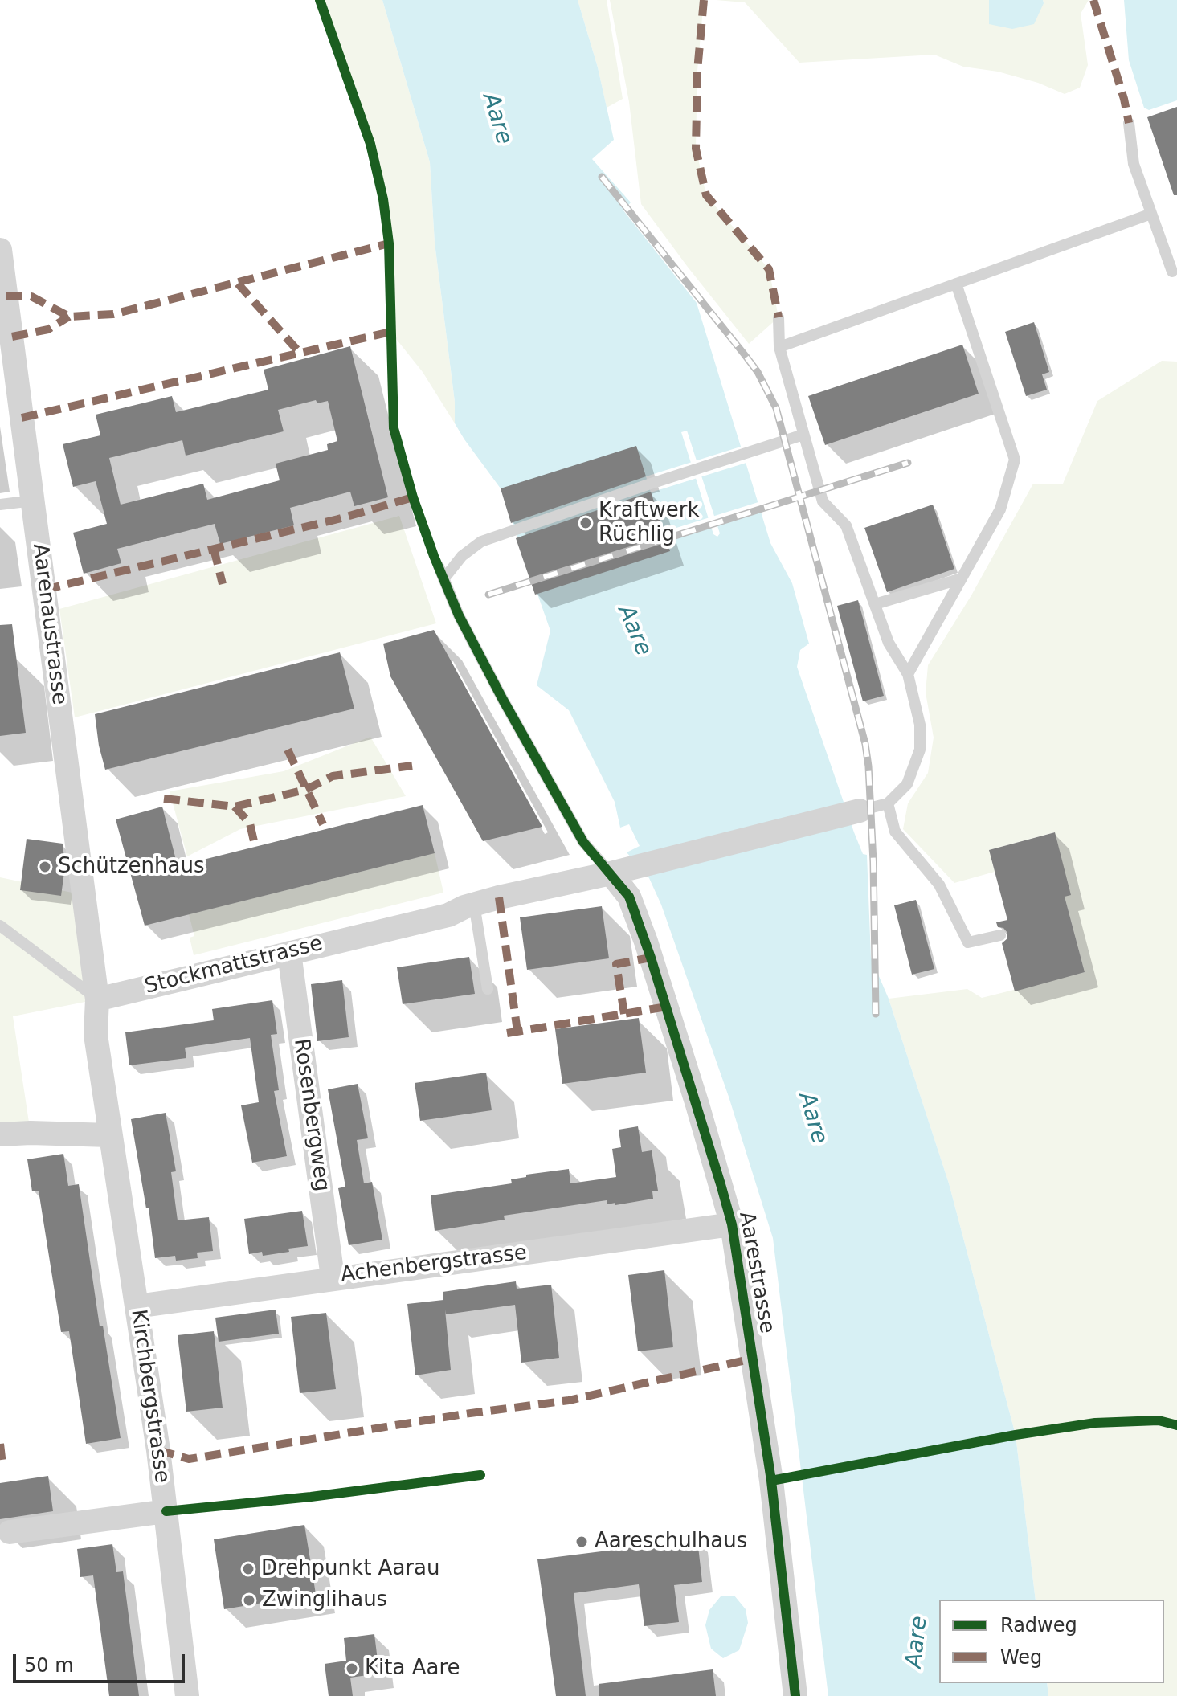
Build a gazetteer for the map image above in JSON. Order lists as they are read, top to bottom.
{
  "streets": {
    "street": [
      "Aarenaustrasse",
      "Stockmattstrasse",
      "Rosenbergweg",
      "Achenbergstrasse",
      "Aarestrasse",
      "Kirchbergstrasse"
    ]
  },
  "crossings": [
    ["Aarenaustrasse", "Stockmattstrasse"],
    ["Stockmattstrasse", "Rosenbergweg"],
    ["Stockmattstrasse", "Aarestrasse"],
    ["Rosenbergweg", "Achenbergstrasse"],
    ["Achenbergstrasse", "Aarestrasse"],
    ["Achenbergstrasse", "Kirchbergstrasse"]
  ],
  "water": ["Aare"],
  "places": [
    "Kraftwerk Rüchlig",
    "Schützenhaus",
    "Aareschulhaus",
    "Drehpunkt Aarau",
    "Zwinglihaus",
    "Kita Aare"
  ],
  "legend": ["Radweg", "Weg"],
  "scale_bar": "50 m"
}
